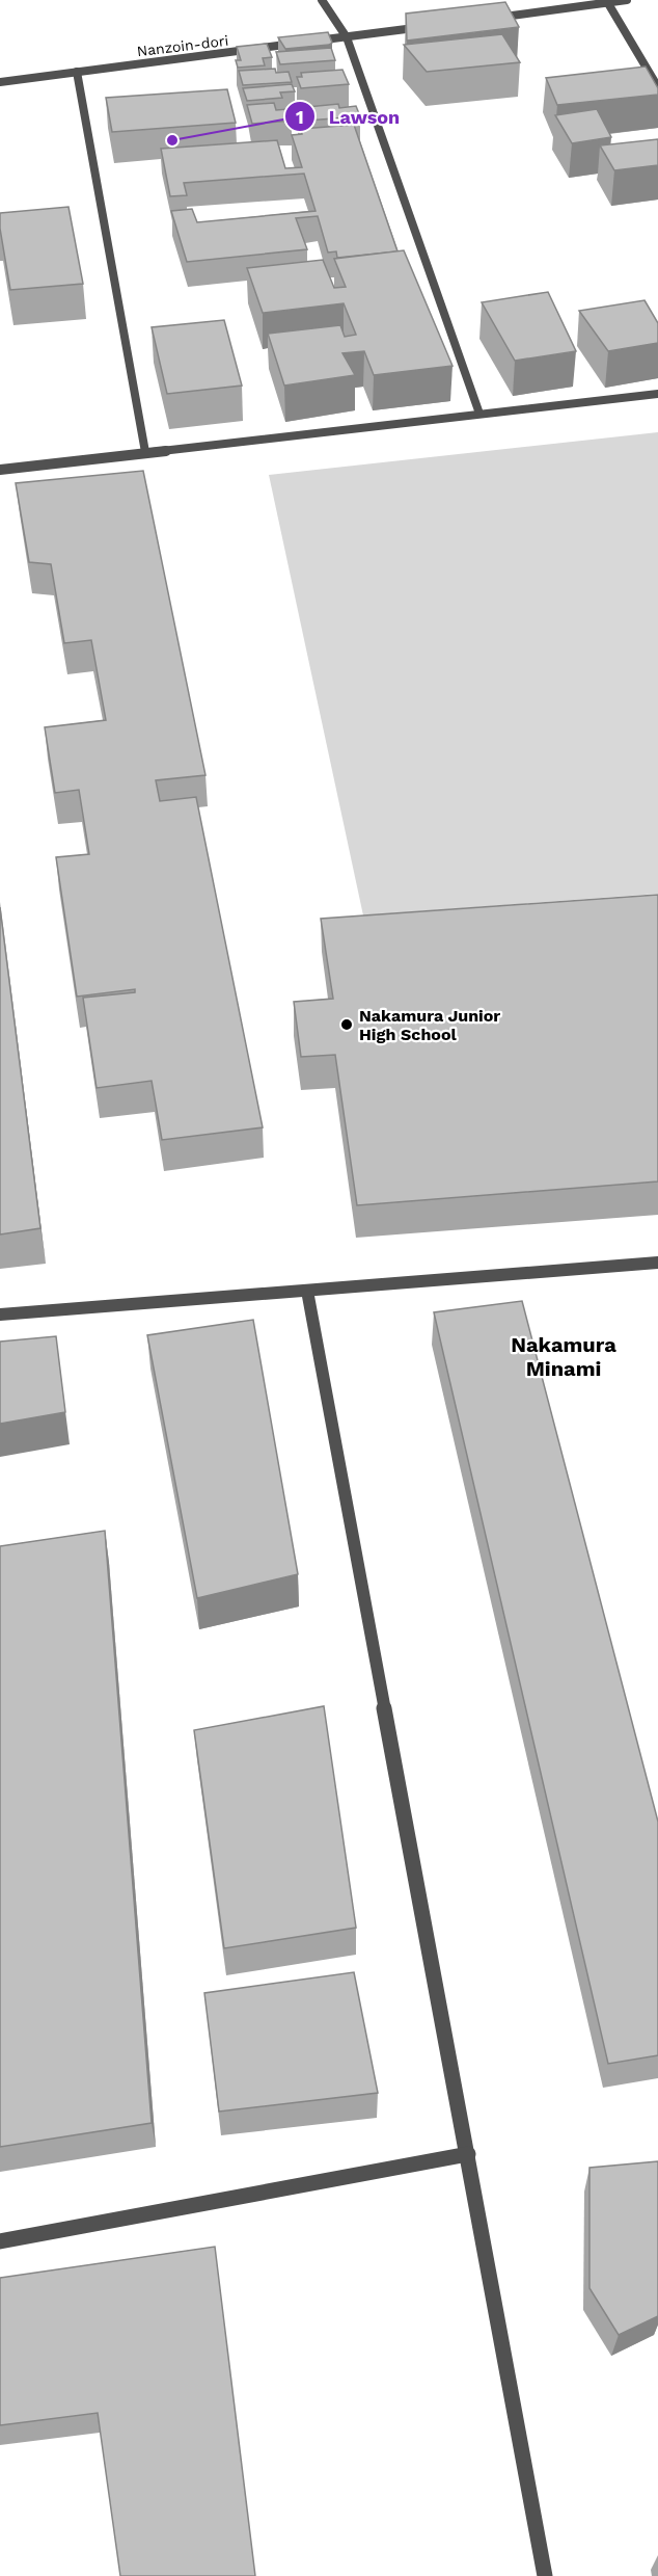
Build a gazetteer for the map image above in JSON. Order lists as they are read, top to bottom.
{
  "streets": {
    "street": ["Nanzoin-dori"]
  },
  "districts": ["Nakamura Minami"],
  "places": ["Lawson", "Nakamura Junior High School"]
}
